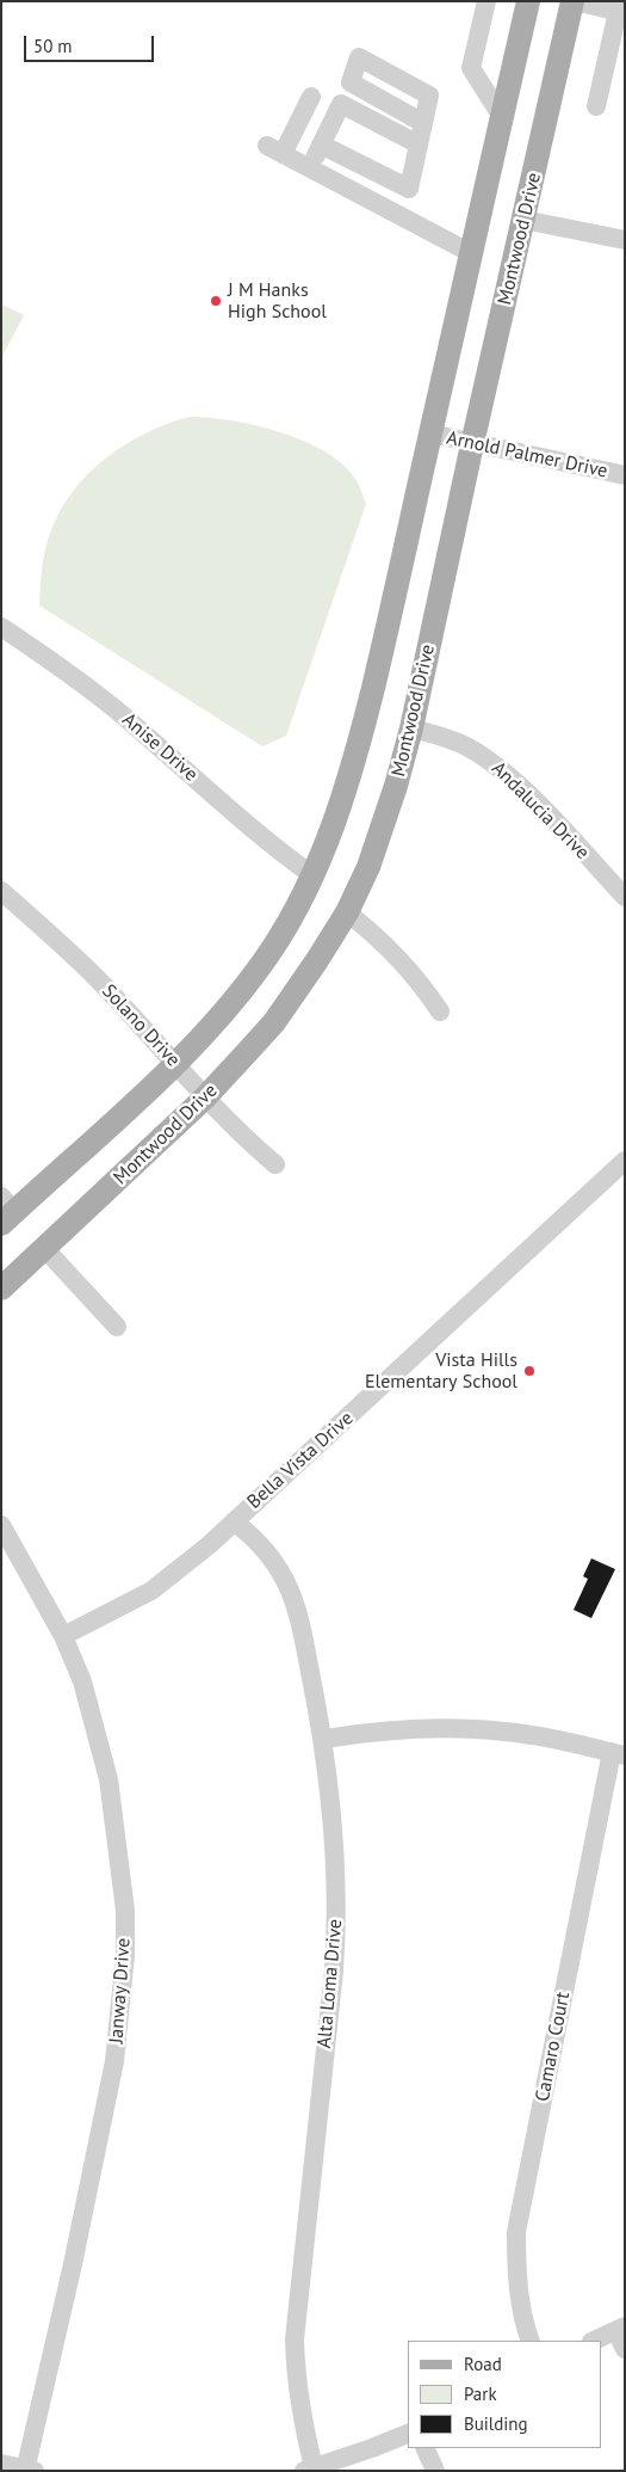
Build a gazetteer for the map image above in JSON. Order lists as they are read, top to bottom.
{
  "streets": {
    "main road": ["Montwood Drive"],
    "street": [
      "Arnold Palmer Drive",
      "Anise Drive",
      "Andalucia Drive",
      "Solano Drive",
      "Bella Vista Drive",
      "Alta Loma Drive",
      "Janway Drive",
      "Camaro Court"
    ]
  },
  "crossings": [
    ["Montwood Drive", "Arnold Palmer Drive"],
    ["Montwood Drive", "Andalucia Drive"],
    ["Montwood Drive", "Solano Drive"],
    ["Bella Vista Drive", "Alta Loma Drive"],
    ["Bella Vista Drive", "Janway Drive"]
  ],
  "places": ["J M Hanks High School", "Vista Hills Elementary School"],
  "legend": ["Road", "Park", "Building"],
  "scale_bar": "50 m"
}
